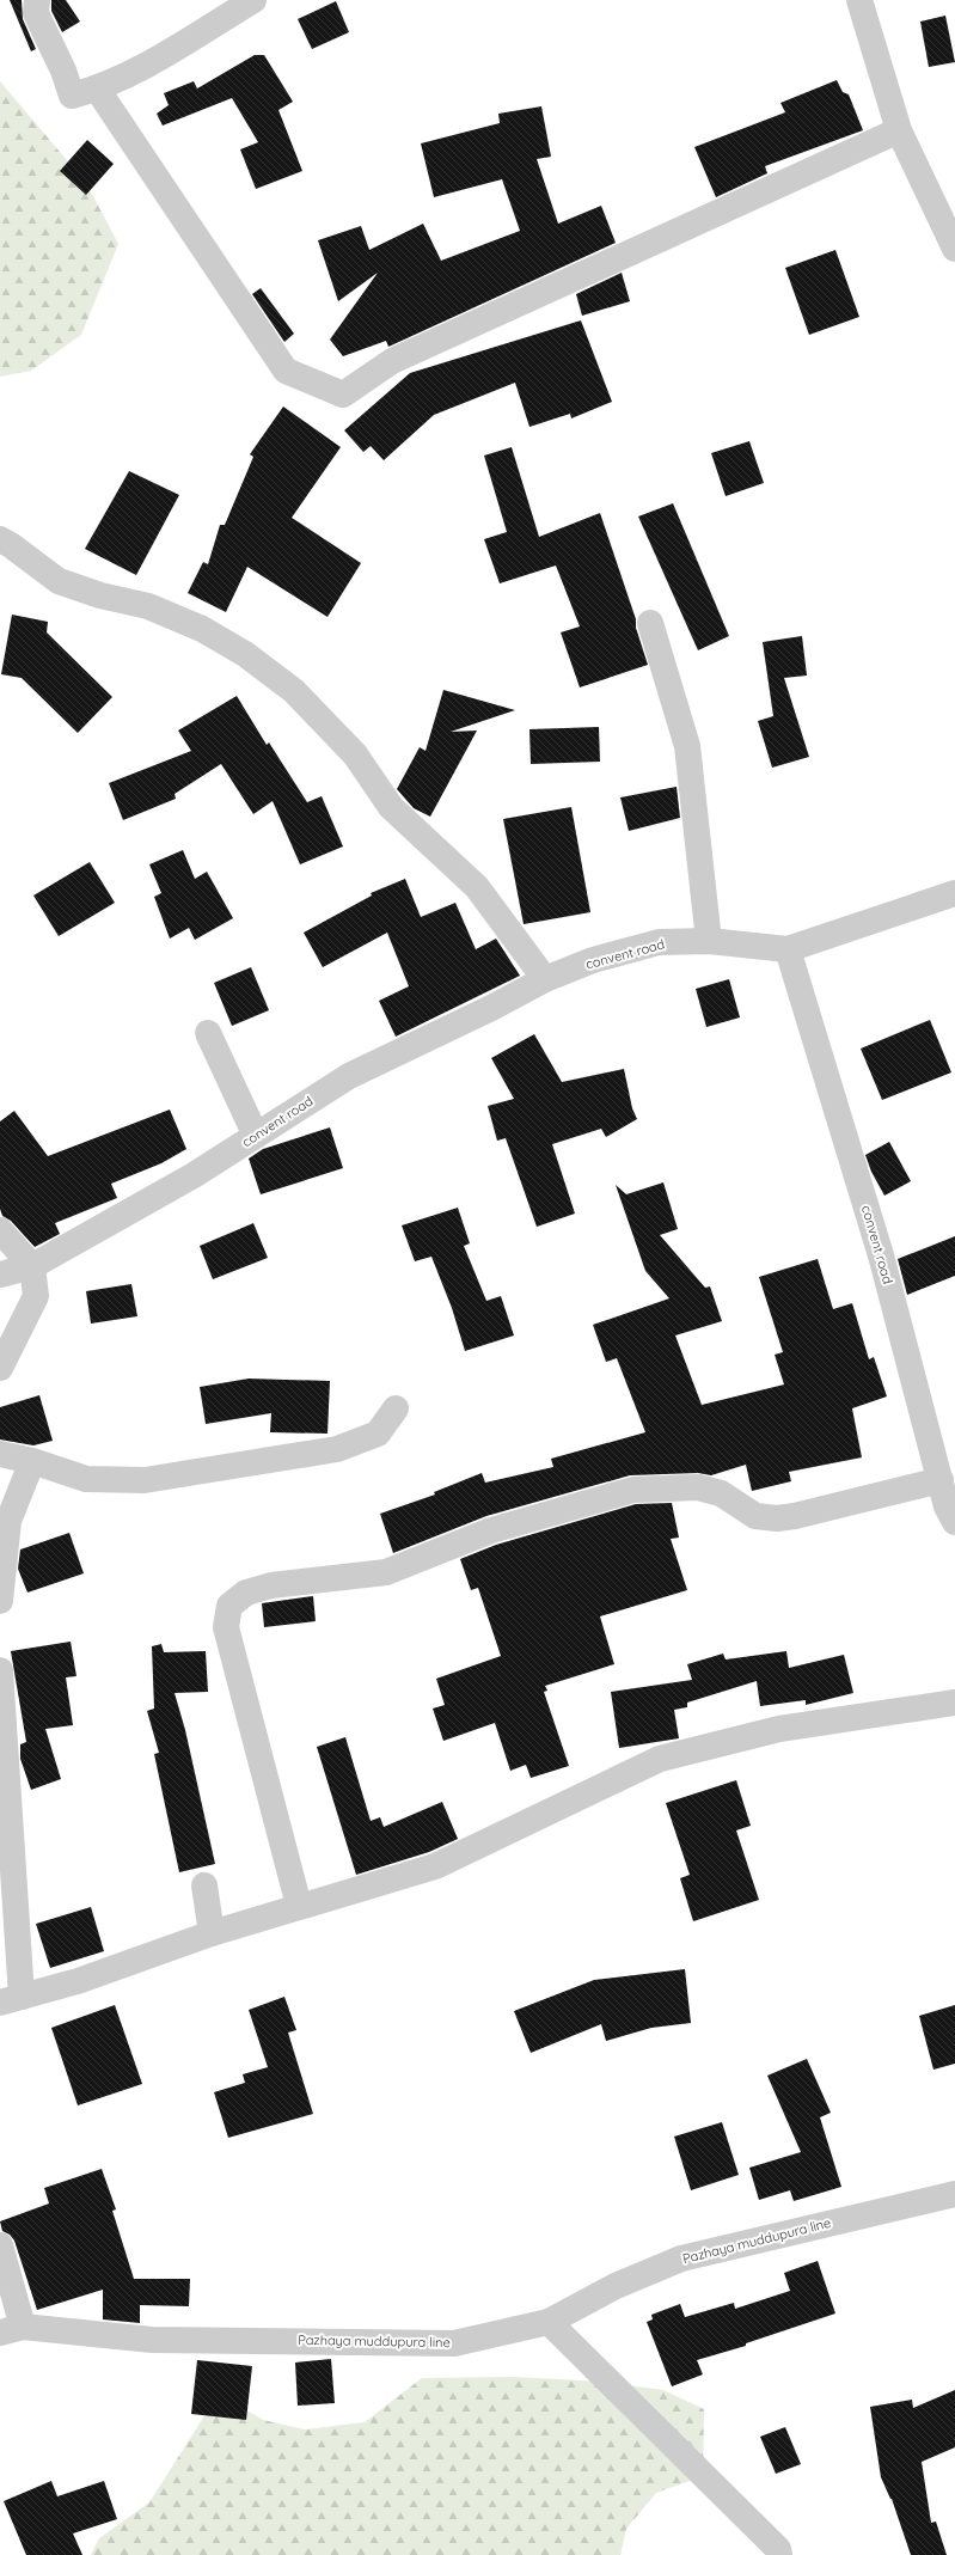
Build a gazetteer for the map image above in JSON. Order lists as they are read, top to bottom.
{
  "streets": {
    "street": ["convent road", "Pazhaya muddupura line"]
  }
}
